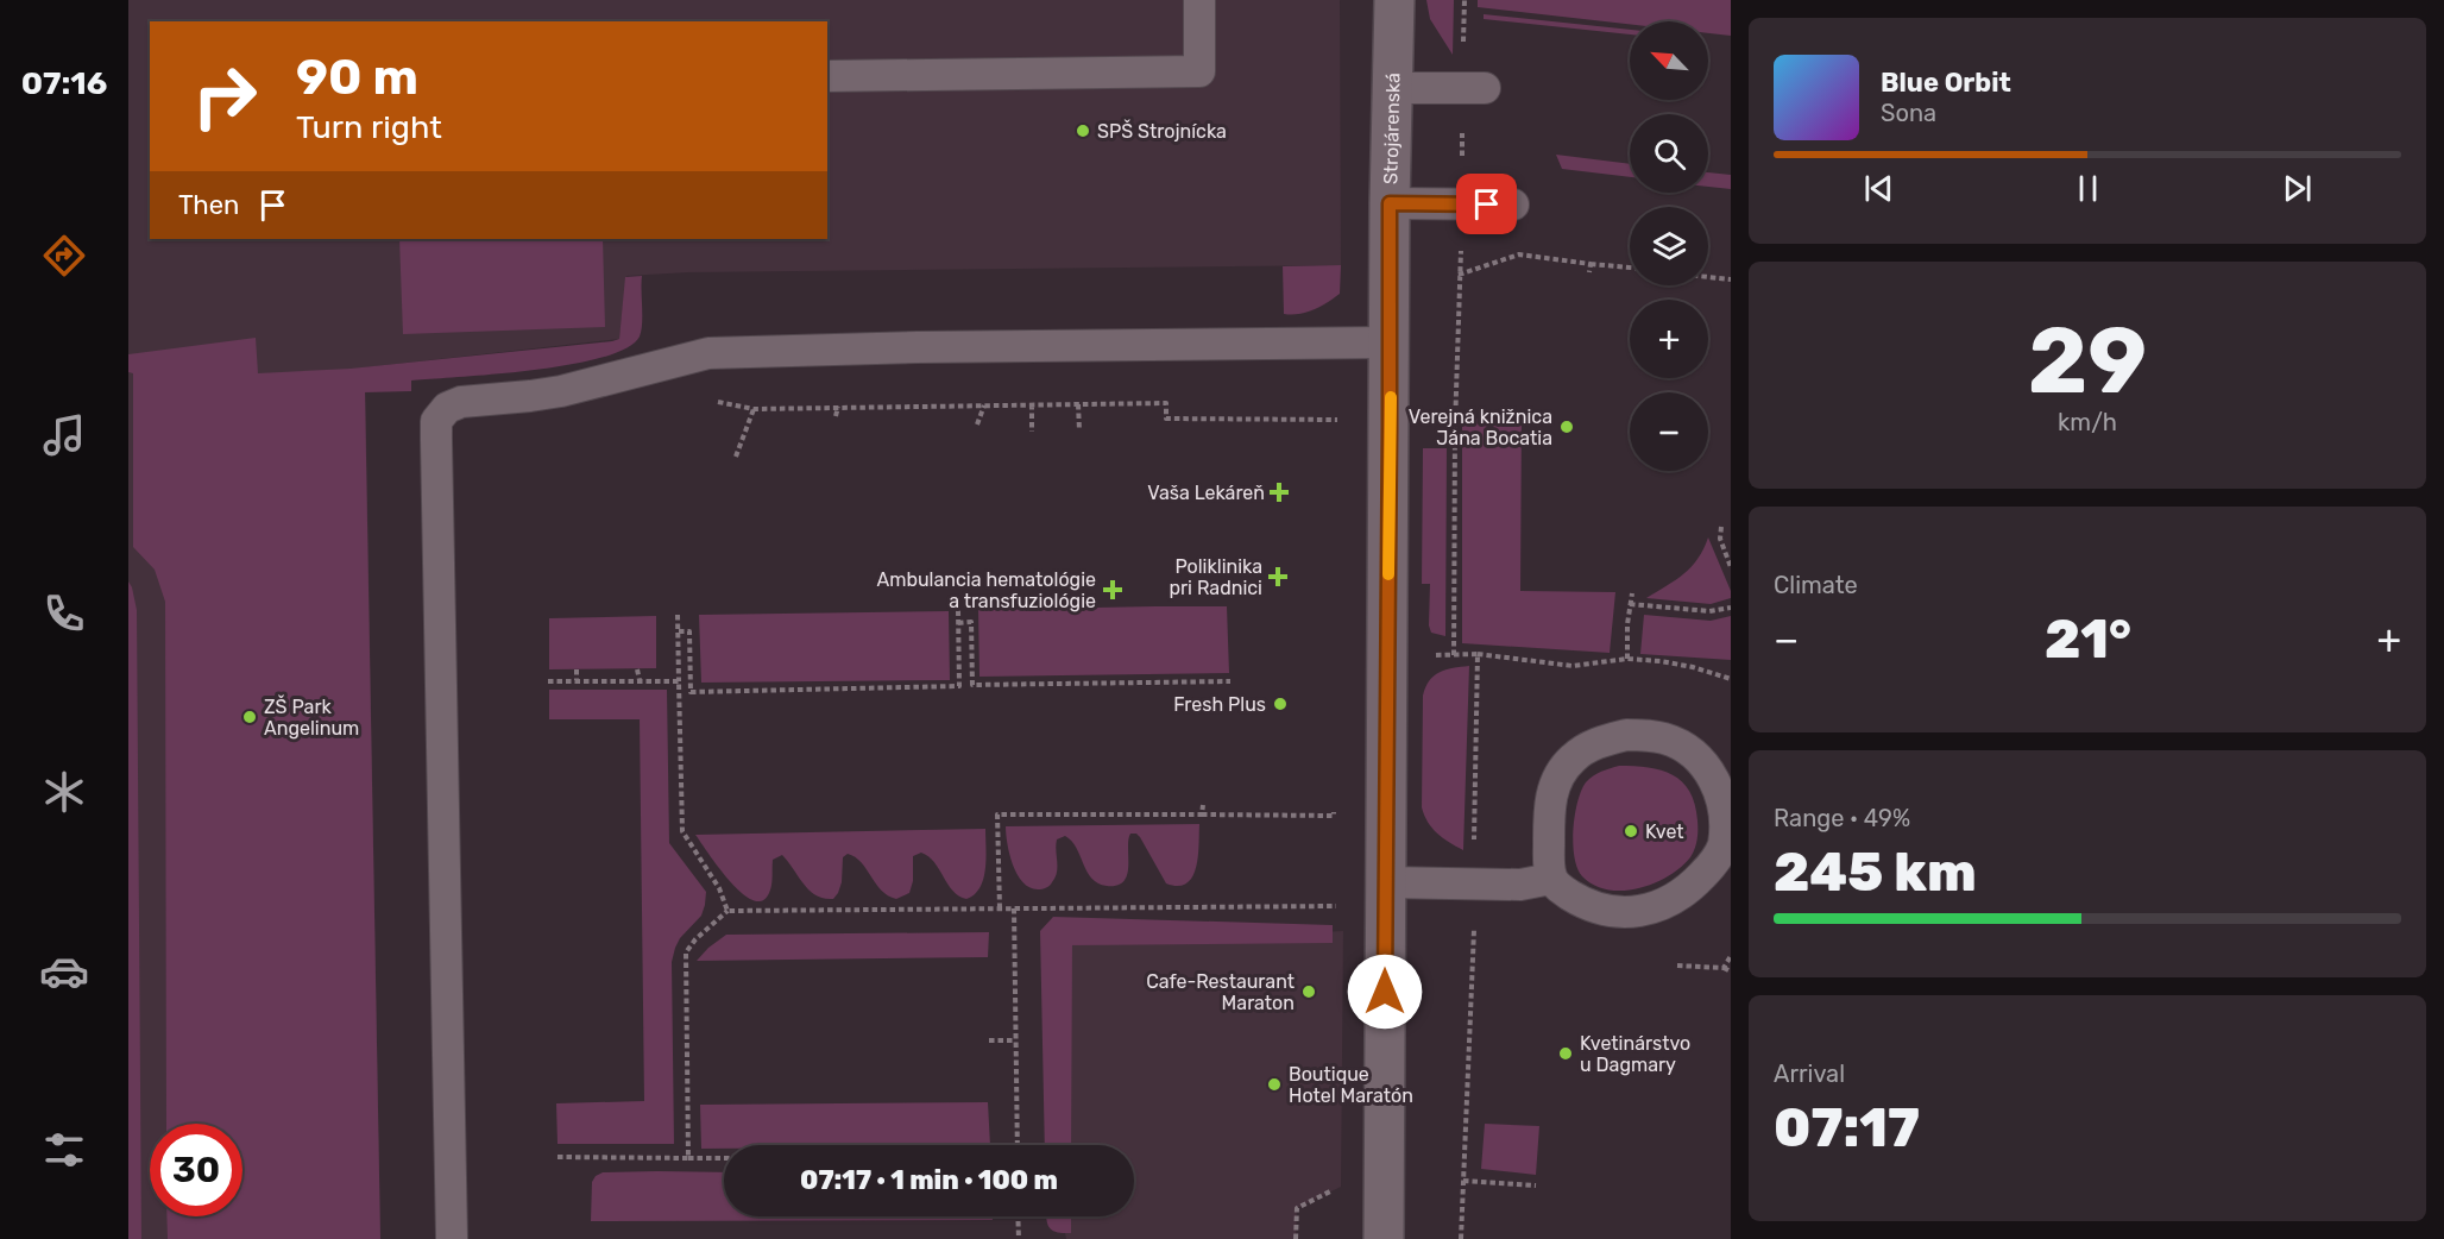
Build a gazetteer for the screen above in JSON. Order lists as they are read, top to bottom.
{
  "streets": {
    "street": ["Strojárenská"]
  },
  "places": {
    "other": [
      "SPŠ Strojnícka",
      "Verejná knižnica Jána Bocatia",
      "Fresh Plus",
      "ZŠ Park Angelinum",
      "Kvet",
      "Cafe-Restaurant Maraton",
      "Kvetinárstvo u Dagmary",
      "Boutique Hotel Maratón"
    ],
    "health": ["Vaša Lekáreň", "Poliklinika pri Radnici", "Ambulancia hematológie a transfuziológie"]
  },
  "north": "top left",
  "page": {
    "tabs": "07:16",
    "map_buttons": ["+", "−"],
    "turn": ["90 m", "Turn right"],
    "song": ["Blue Orbit", "Sona"],
    "then": "Then",
    "tile": [
      ["29", "km/h"],
      "Climate",
      ["Range · 49%", "245 km"],
      ["Arrival", "07:17"]
    ],
    "heat": ["−", "21°", "+"],
    "limit": "30",
    "trip": "07:17 · 1 min · 100 m"
  }
}
